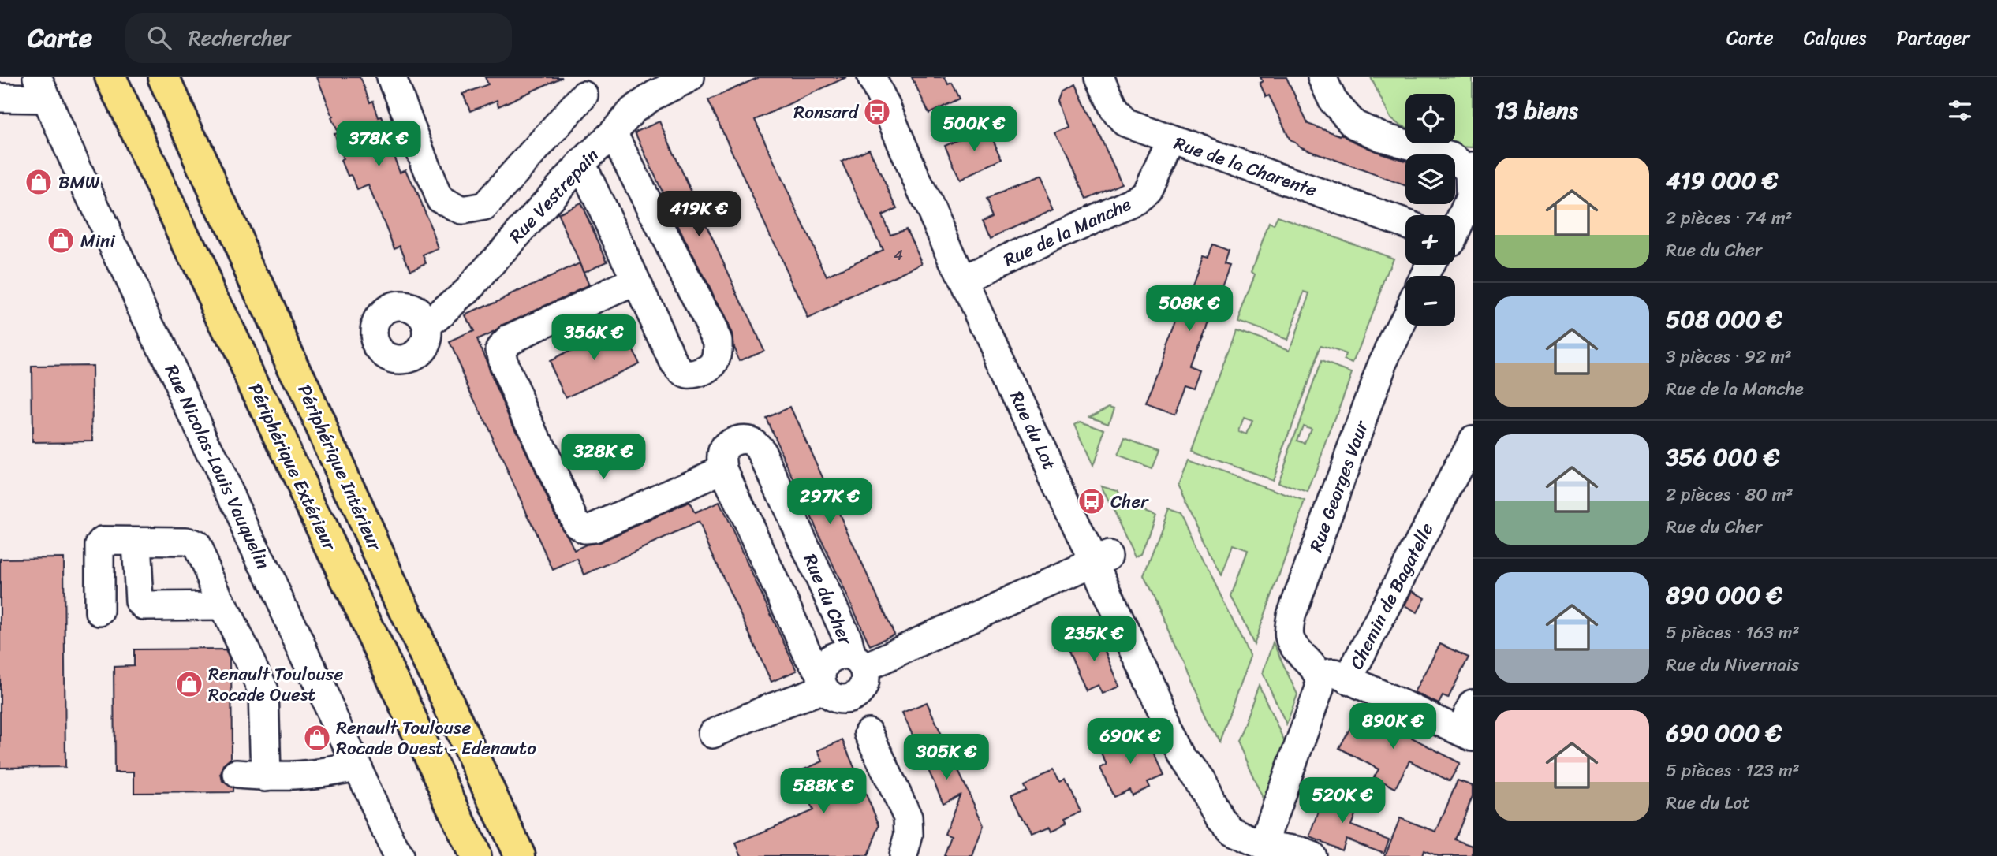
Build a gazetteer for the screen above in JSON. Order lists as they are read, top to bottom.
{
  "streets": {
    "highway": ["Périphérique Extérieur", "Périphérique Intérieur"],
    "street": [
      "Rue de la Charente",
      "Rue Vestrepain",
      "Rue de la Manche",
      "Rue du Lot",
      "Rue Nicolas-Louis Vauquelin",
      "Rue Georges Vaur",
      "Chemin de Bagatelle",
      "Rue du Cher"
    ]
  },
  "crossings": [
    ["Rue de la Charente", "Rue de la Manche"],
    ["Rue de la Manche", "Rue du Lot"],
    ["Rue Georges Vaur", "Chemin de Bagatelle"]
  ],
  "places": {
    "bus stop": ["Ronsard", "Cher"],
    "shop": [
      "BMW",
      "Mini",
      "Renault Toulouse Rocade Ouest",
      "Renault Toulouse Rocade Ouest - Edenauto"
    ]
  },
  "house_numbers": ["4"],
  "page": {
    "header": "Carte",
    "search": "Rechercher",
    "nav": ["Carte", "Calques", "Partager"],
    "heading": "13 biens",
    "map_buttons": ["+", "−"],
    "price": [
      "500K €",
      "378K €",
      "419K €",
      "508K €",
      "356K €",
      "328K €",
      "297K €",
      "235K €",
      "890K €",
      "690K €",
      "305K €",
      "588K €",
      "520K €"
    ],
    "list": [
      {
        "name": "419 000 €",
        "note": "2 pièces · 74 m² · Rue du Cher"
      },
      {
        "name": "508 000 €",
        "note": "3 pièces · 92 m² · Rue de la Manche"
      },
      {
        "name": "356 000 €",
        "note": "2 pièces · 80 m² · Rue du Cher"
      },
      {
        "name": "890 000 €",
        "note": "5 pièces · 163 m² · Rue du Nivernais"
      },
      {
        "name": "690 000 €",
        "note": "5 pièces · 123 m² · Rue du Lot"
      }
    ]
  }
}
